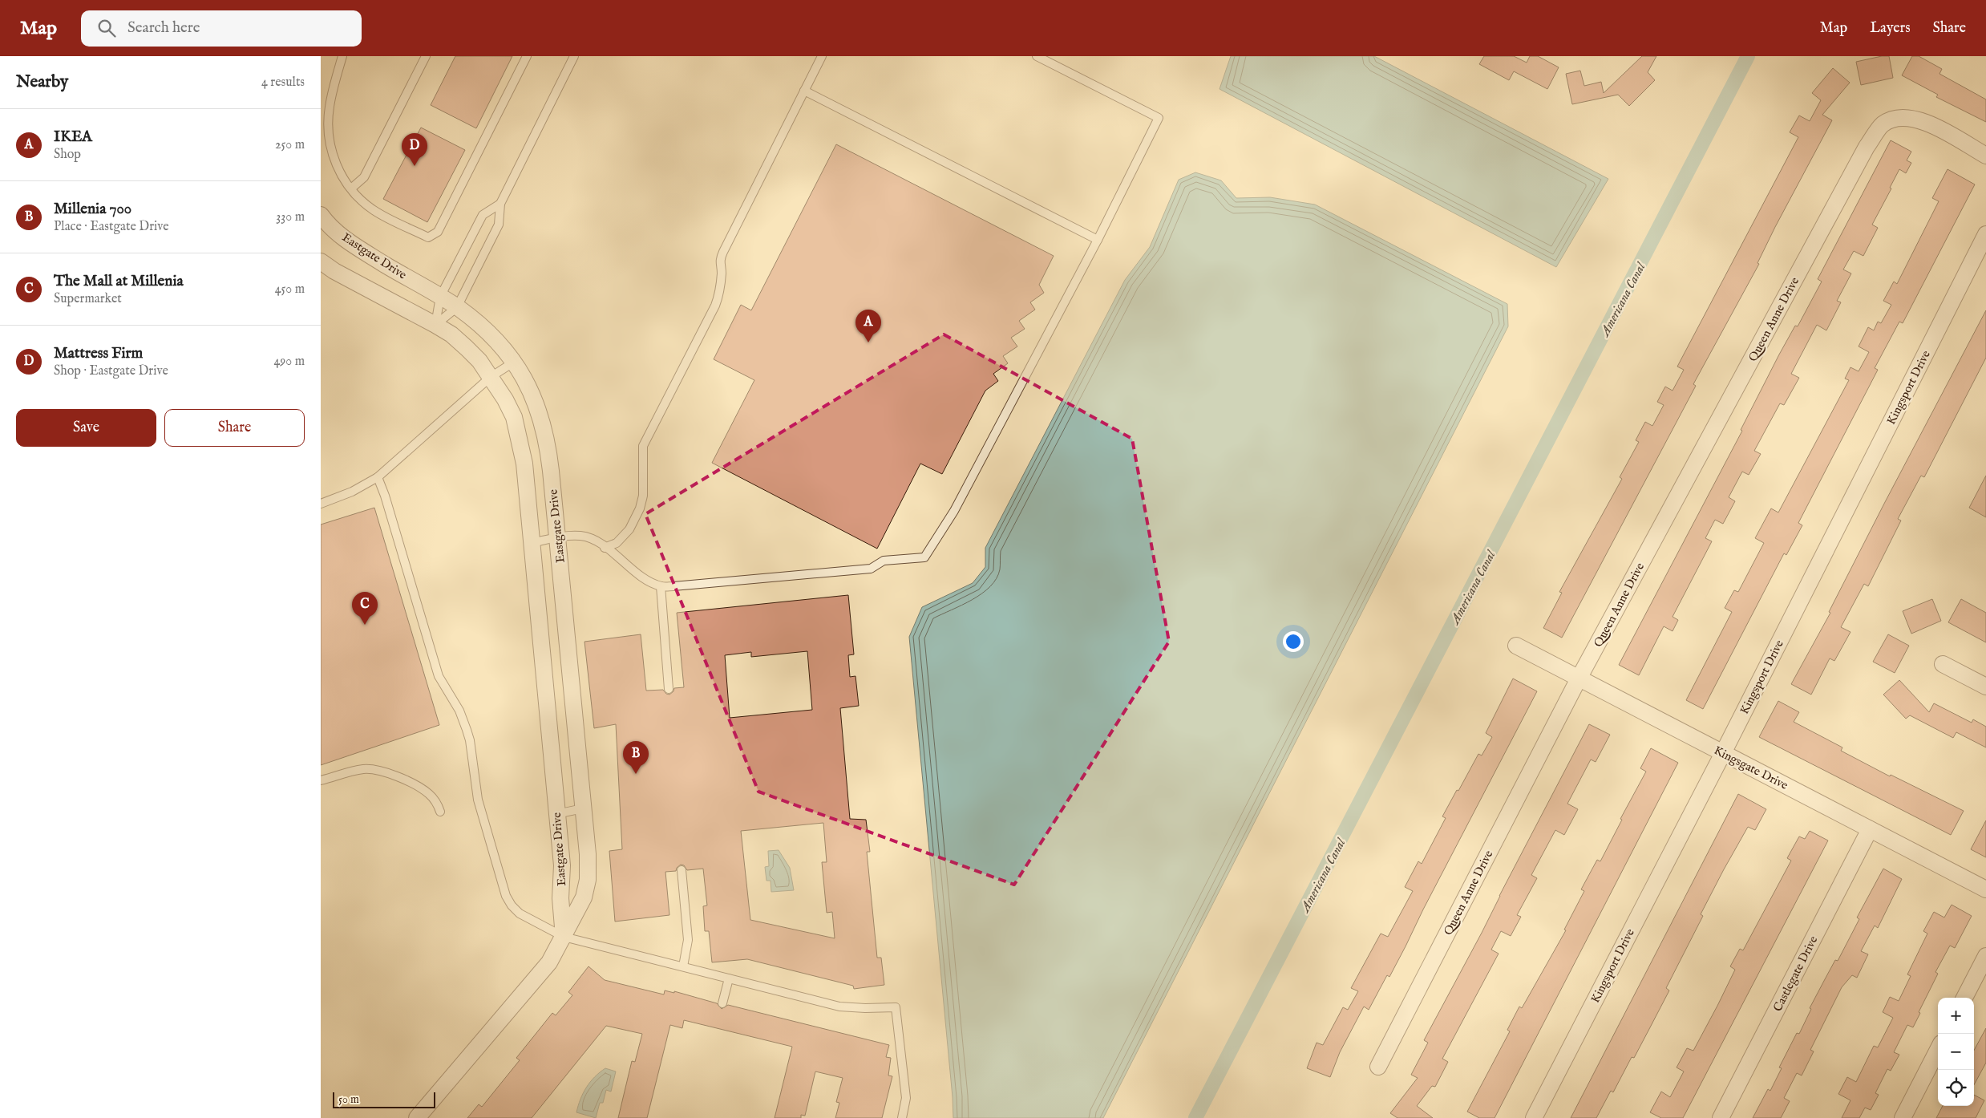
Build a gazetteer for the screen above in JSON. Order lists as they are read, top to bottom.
{
  "streets": {
    "street": [
      "Eastgate Drive",
      "Queen Anne Drive",
      "Kingsport Drive",
      "Kingsgate Drive",
      "Castlegate Drive"
    ]
  },
  "crossings": [
    ["Queen Anne Drive", "Kingsgate Drive"],
    ["Kingsport Drive", "Kingsgate Drive"],
    ["Kingsgate Drive", "Castlegate Drive"]
  ],
  "water": ["Americana Canal"],
  "scale_bar": "50 m",
  "page": {
    "header": "Map",
    "search": "Search here",
    "nav": ["Map", "Layers", "Share"],
    "heading": ["Nearby", "4 results"],
    "list": [
      {
        "mark": "A",
        "name": "IKEA",
        "note": "Shop",
        "value": "250 m"
      },
      {
        "mark": "B",
        "name": "Millenia 700",
        "note": "Place · Eastgate Drive",
        "value": "330 m"
      },
      {
        "mark": "C",
        "name": "The Mall at Millenia",
        "note": "Supermarket",
        "value": "450 m"
      },
      {
        "mark": "D",
        "name": "Mattress Firm",
        "note": "Shop · Eastgate Drive",
        "value": "490 m"
      }
    ],
    "pins": [
      "D",
      "A",
      "C",
      "B"
    ],
    "buttons": ["Save", "Share"],
    "map_buttons": ["+", "−"],
    "scale": "50 m"
  }
}
